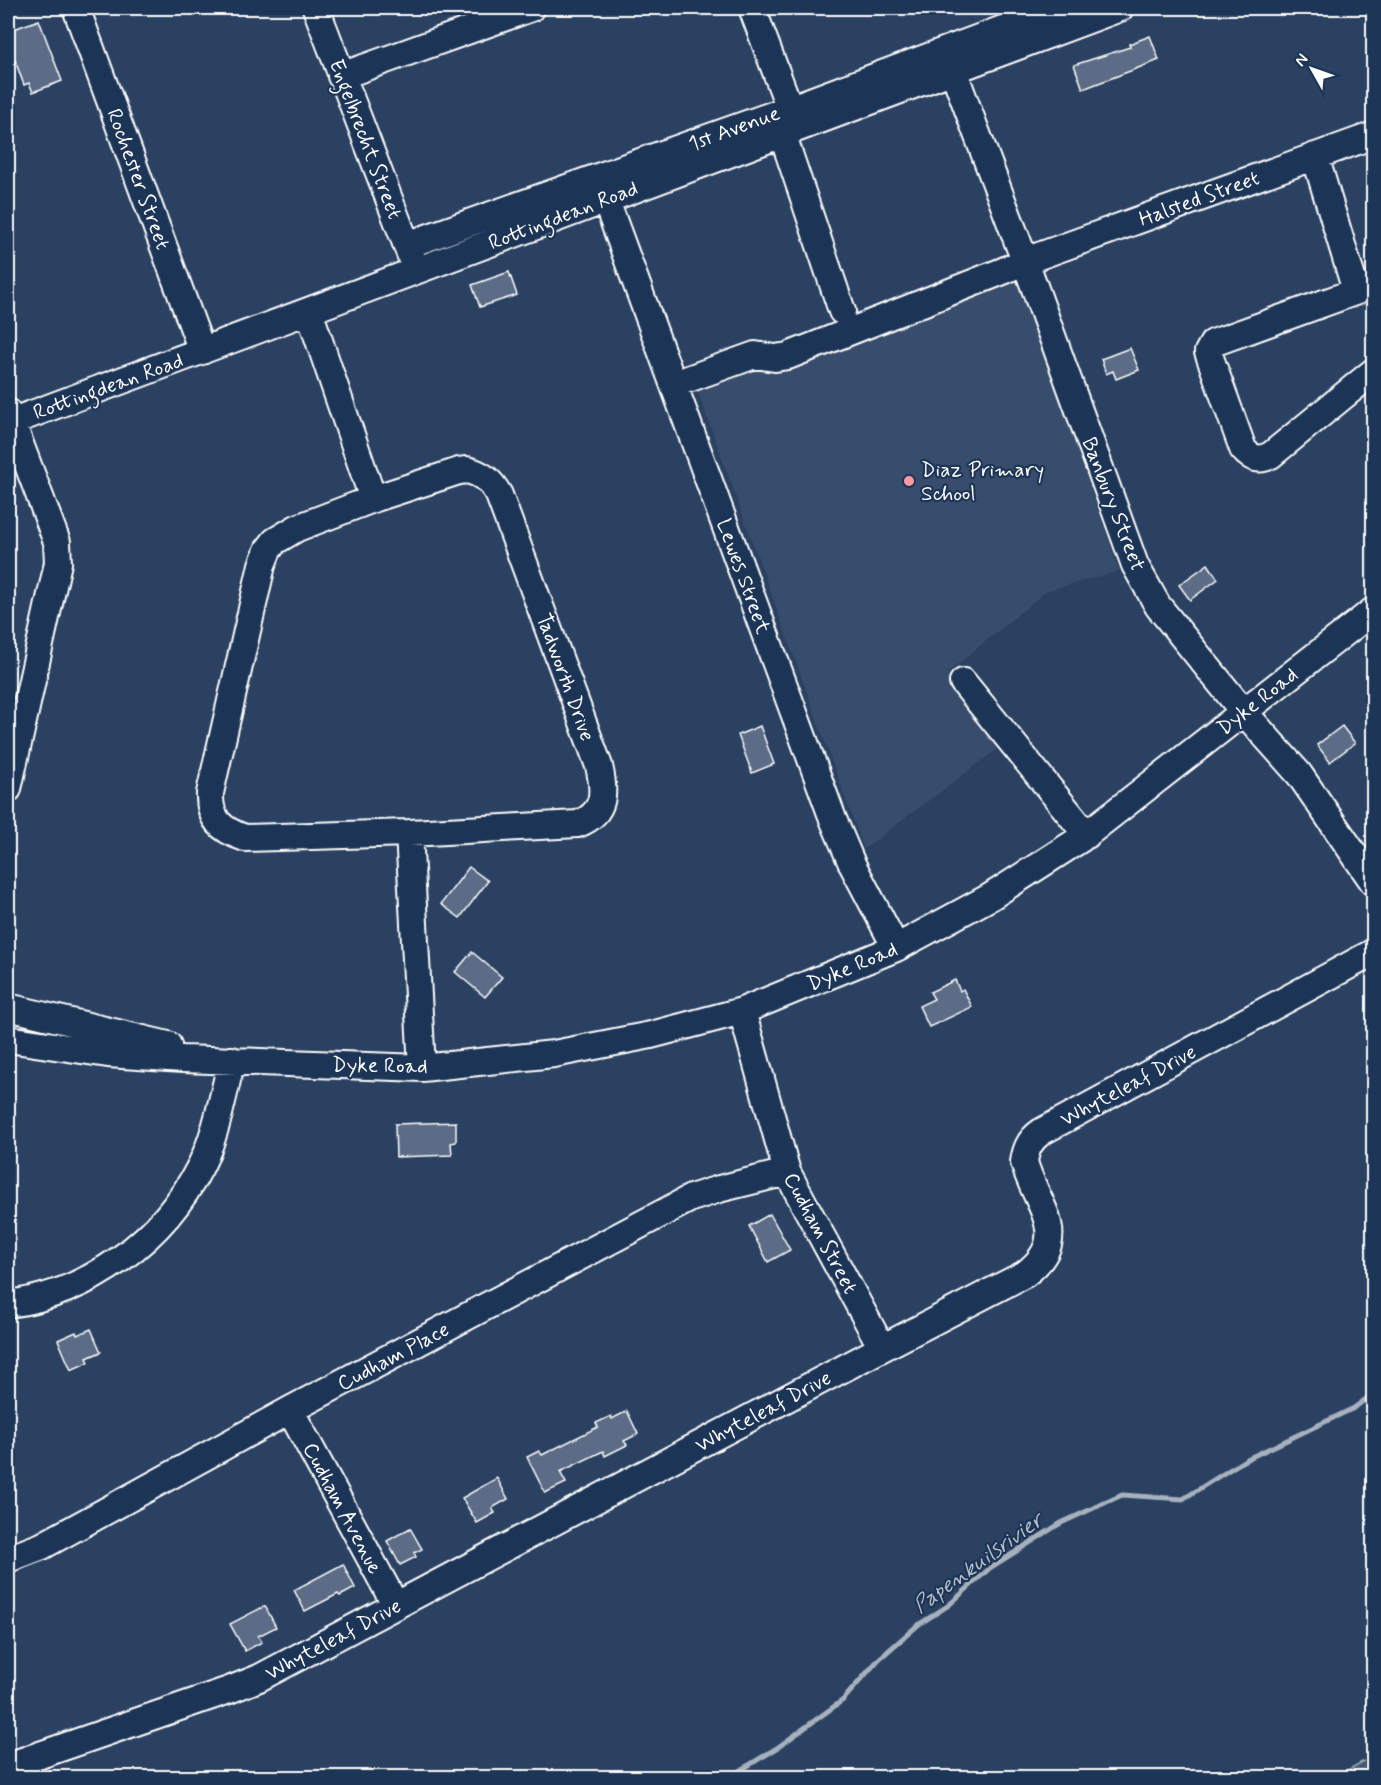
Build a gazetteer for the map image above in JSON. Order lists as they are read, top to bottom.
{
  "streets": {
    "street": [
      "1st Avenue",
      "Engelbrecht Street",
      "Rochester Street",
      "Halsted Street",
      "Rottingdean Road",
      "Banbury Street",
      "Lewes Street",
      "Tadworth Drive",
      "Dyke Road",
      "Whyteleaf Drive",
      "Cudham Street",
      "Cudham Place",
      "Cudham Avenue"
    ]
  },
  "crossings": [
    ["1st Avenue", "Engelbrecht Street"],
    ["1st Avenue", "Rottingdean Road"],
    ["Engelbrecht Street", "Rottingdean Road"],
    ["Rochester Street", "Rottingdean Road"],
    ["Halsted Street", "Banbury Street"],
    ["Halsted Street", "Lewes Street"],
    ["Rottingdean Road", "Banbury Street"],
    ["Rottingdean Road", "Lewes Street"],
    ["Banbury Street", "Dyke Road"],
    ["Lewes Street", "Dyke Road"],
    ["Dyke Road", "Cudham Street"],
    ["Whyteleaf Drive", "Cudham Street"],
    ["Whyteleaf Drive", "Cudham Avenue"],
    ["Cudham Street", "Cudham Place"],
    ["Cudham Place", "Cudham Avenue"]
  ],
  "water": ["Papenkuilsrivier"],
  "places": ["Diaz Primary School"],
  "north": "top left"
}
